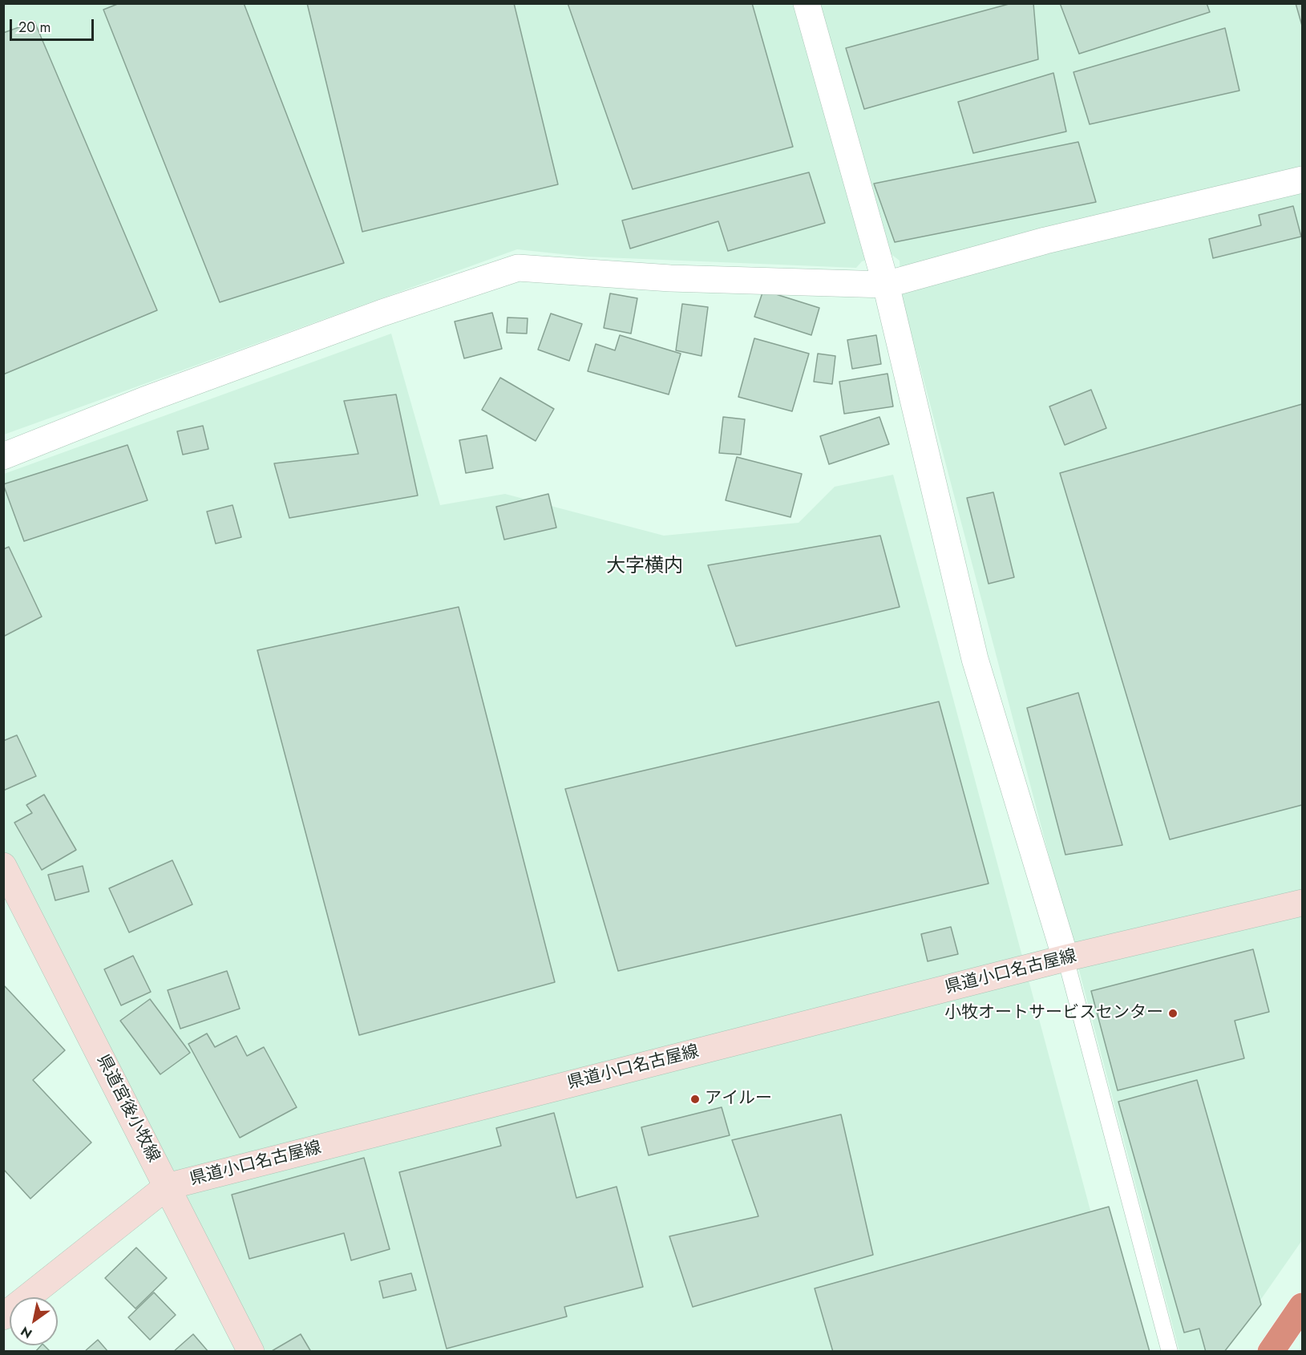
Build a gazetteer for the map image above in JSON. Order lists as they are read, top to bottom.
{
  "streets": {
    "main road": ["県道小口名古屋線", "県道宮後小牧線"]
  },
  "crossings": [
    ["県道小口名古屋線", "県道宮後小牧線"]
  ],
  "districts": ["大字横内"],
  "places": ["小牧オートサービスセンター", "アイルー"],
  "scale_bar": "20 m",
  "north": "bottom left"
}
